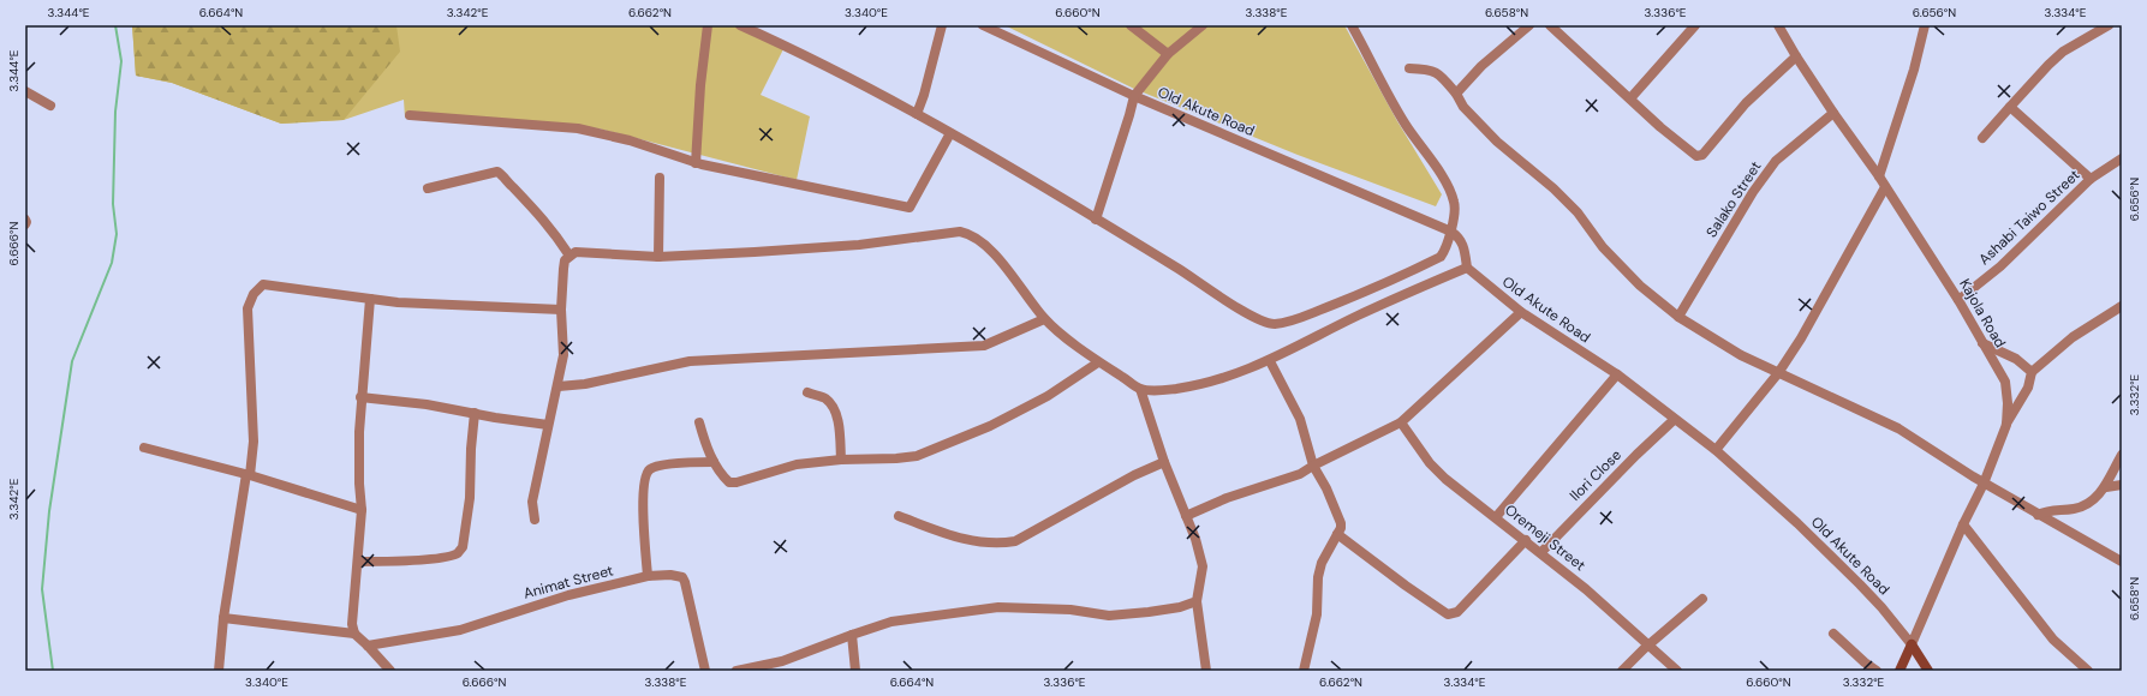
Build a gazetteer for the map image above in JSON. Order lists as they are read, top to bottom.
{
  "streets": {
    "street": [
      "Old Akute Road",
      "Salako Street",
      "Ashabi Taiwo Street",
      "Kajola Road",
      "Ilori Close",
      "Oremeji Street",
      "Animat Street"
    ]
  },
  "crossings": [
    ["Old Akute Road", "Kajola Road"],
    ["Old Akute Road", "Ilori Close"],
    ["Salako Street", "Kajola Road"],
    ["Ashabi Taiwo Street", "Kajola Road"],
    ["Ilori Close", "Oremeji Street"]
  ],
  "coordinates": [
    "3.344°E",
    "6.664°N",
    "3.342°E",
    "6.662°N",
    "3.340°E",
    "6.660°N",
    "3.338°E",
    "6.658°N",
    "3.336°E",
    "6.656°N",
    "3.334°E",
    "6.666°N",
    "3.332°E"
  ]
}
